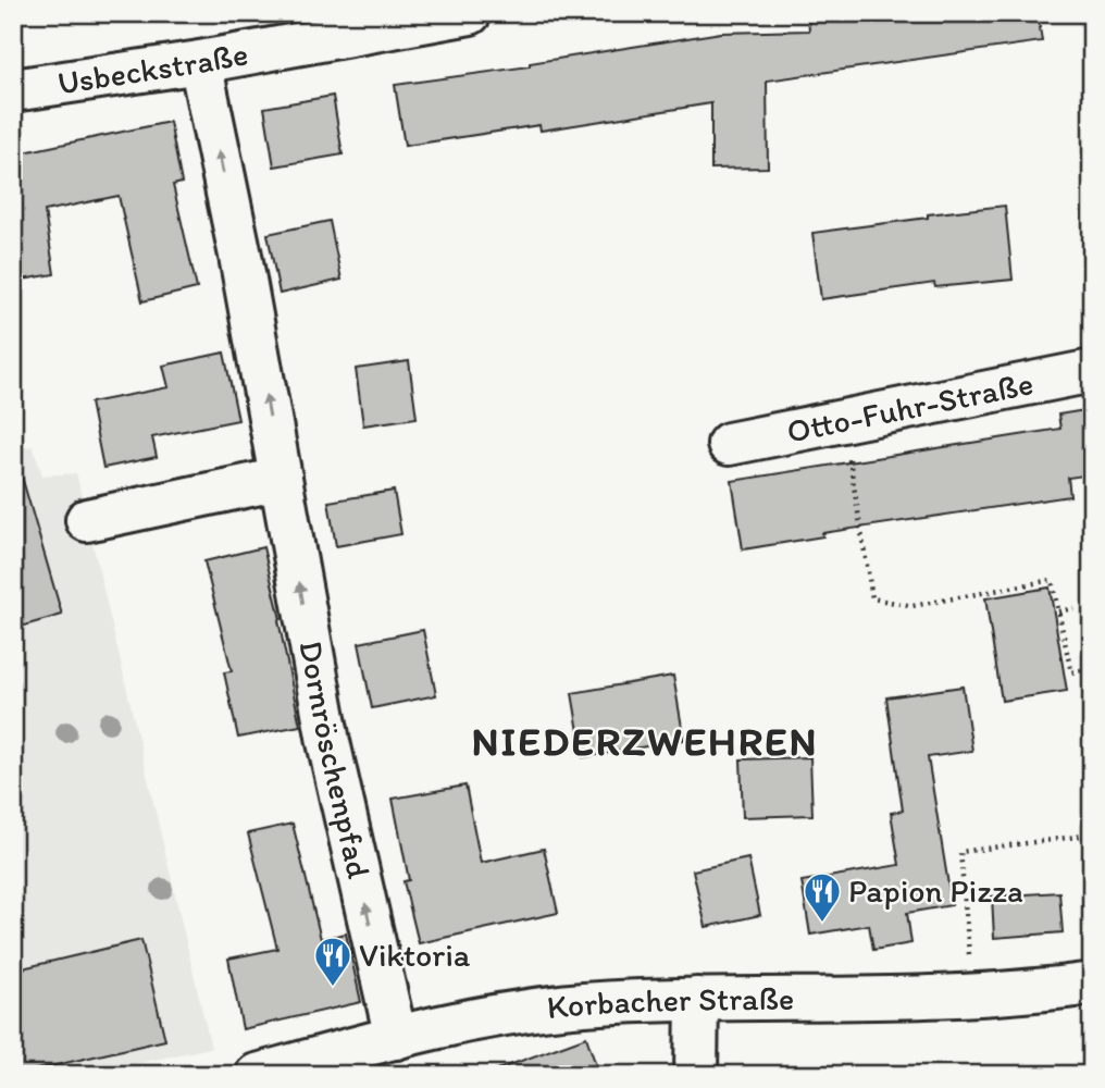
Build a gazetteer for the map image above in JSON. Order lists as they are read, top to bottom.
{
  "streets": {
    "street": [
      "Usbeckstraße",
      "Otto-Fuhr-Straße",
      "Dornröschenpfad",
      "Korbacher Straße"
    ]
  },
  "crossings": [
    ["Usbeckstraße", "Dornröschenpfad"],
    ["Dornröschenpfad", "Korbacher Straße"]
  ],
  "one_way": ["Dornröschenpfad"],
  "districts": ["NIEDERZWEHREN"],
  "places": {
    "restaurant": ["Papion Pizza", "Viktoria"]
  }
}
